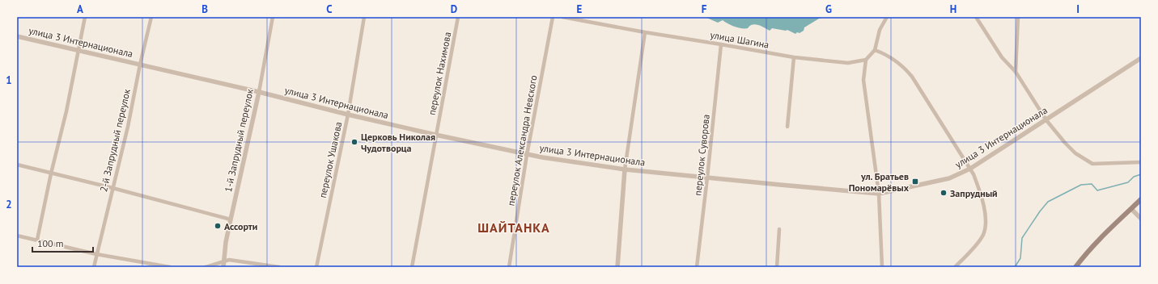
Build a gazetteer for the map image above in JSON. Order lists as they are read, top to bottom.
{
  "streets": {
    "street": [
      "улица Шагина",
      "улица 3 Интернационала",
      "переулок Нахимова",
      "2-й Запрудный переулок",
      "1-й Запрудный переулок",
      "переулок Александра Невского",
      "переулок Суворова",
      "переулок Ушакова"
    ]
  },
  "crossings": [
    ["улица Шагина", "переулок Суворова"],
    ["улица 3 Интернационала", "переулок Нахимова"],
    ["улица 3 Интернационала", "2-й Запрудный переулок"],
    ["улица 3 Интернационала", "1-й Запрудный переулок"],
    ["улица 3 Интернационала", "переулок Александра Невского"],
    ["улица 3 Интернационала", "переулок Суворова"],
    ["улица 3 Интернационала", "переулок Ушакова"]
  ],
  "districts": ["ШАЙТАНКА"],
  "places": {
    "other": ["Церковь Николая Чудотворца", "Запрудный", "Ассорти"],
    "transit": ["ул. Братьев Пономарёвых"]
  },
  "scale_bar": "100 m",
  "grid": {
    "columns": [
      "A",
      "B",
      "C",
      "D",
      "E",
      "F",
      "G",
      "H",
      "I"
    ],
    "rows": ["1", "2"]
  }
}
